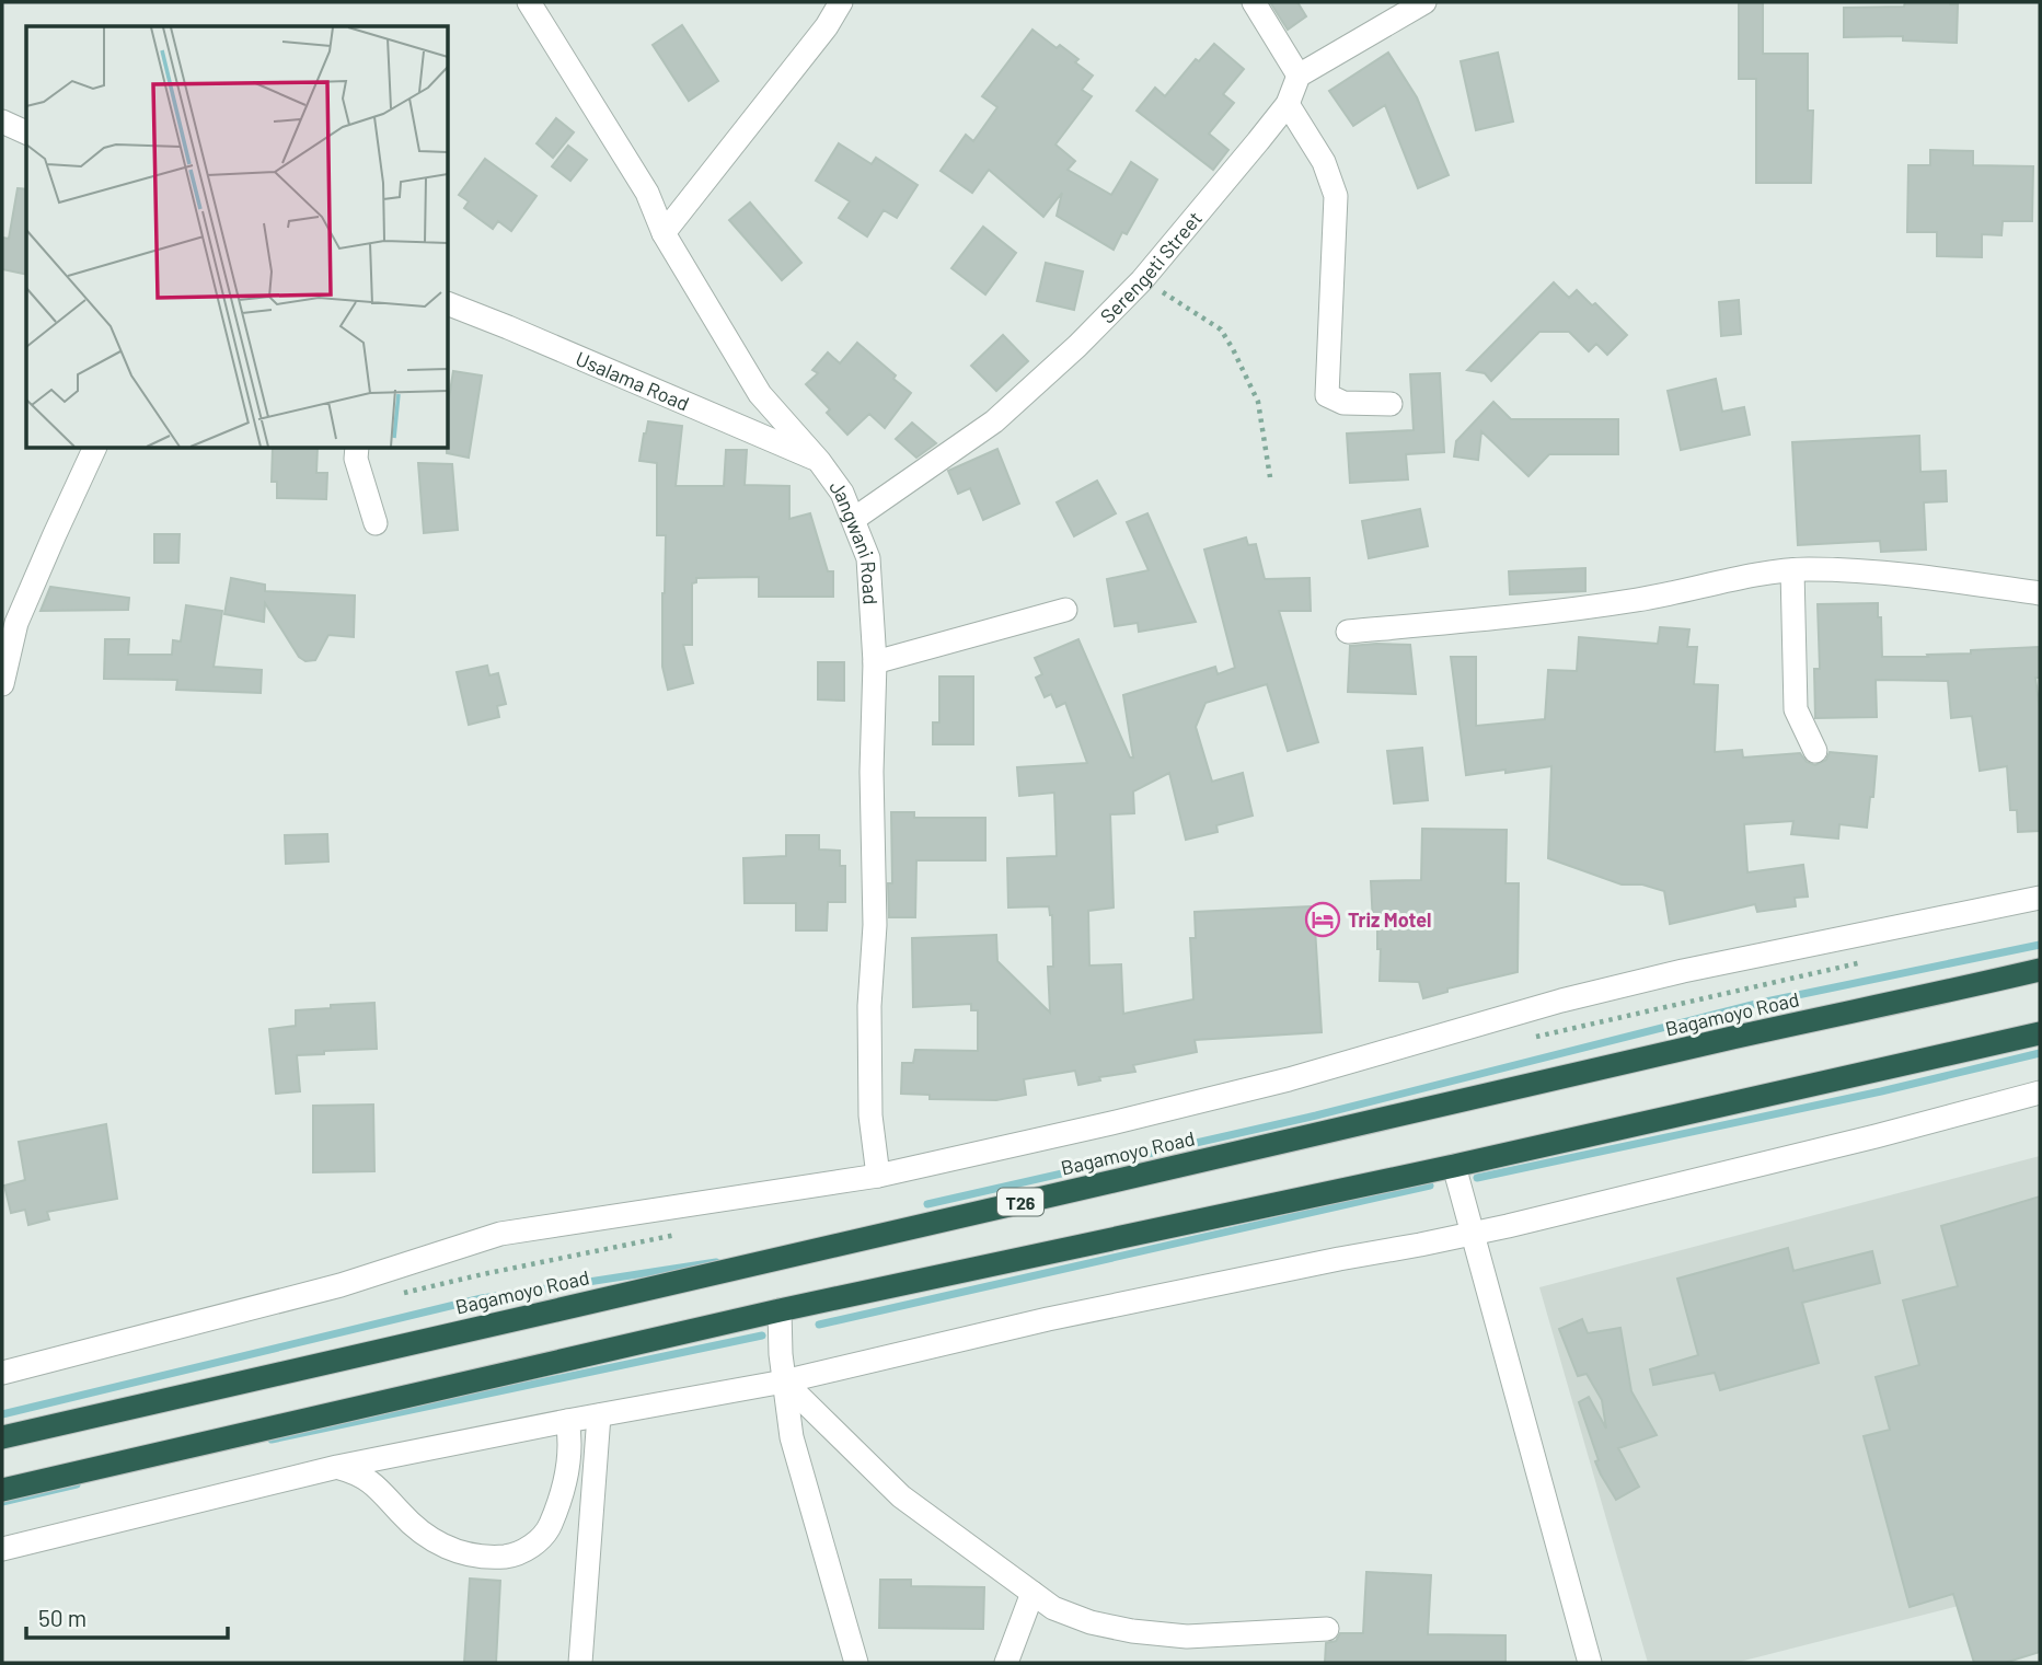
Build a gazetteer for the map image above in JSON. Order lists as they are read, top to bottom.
{
  "streets": {
    "highway": ["Bagamoyo Road", "T26"],
    "street": ["Serengeti Street", "Usalama Road", "Jangwani Road"]
  },
  "crossings": [
    ["Serengeti Street", "Jangwani Road"],
    ["Usalama Road", "Jangwani Road"]
  ],
  "places": {
    "hotel": ["Triz Motel"]
  },
  "scale_bar": "50 m"
}
